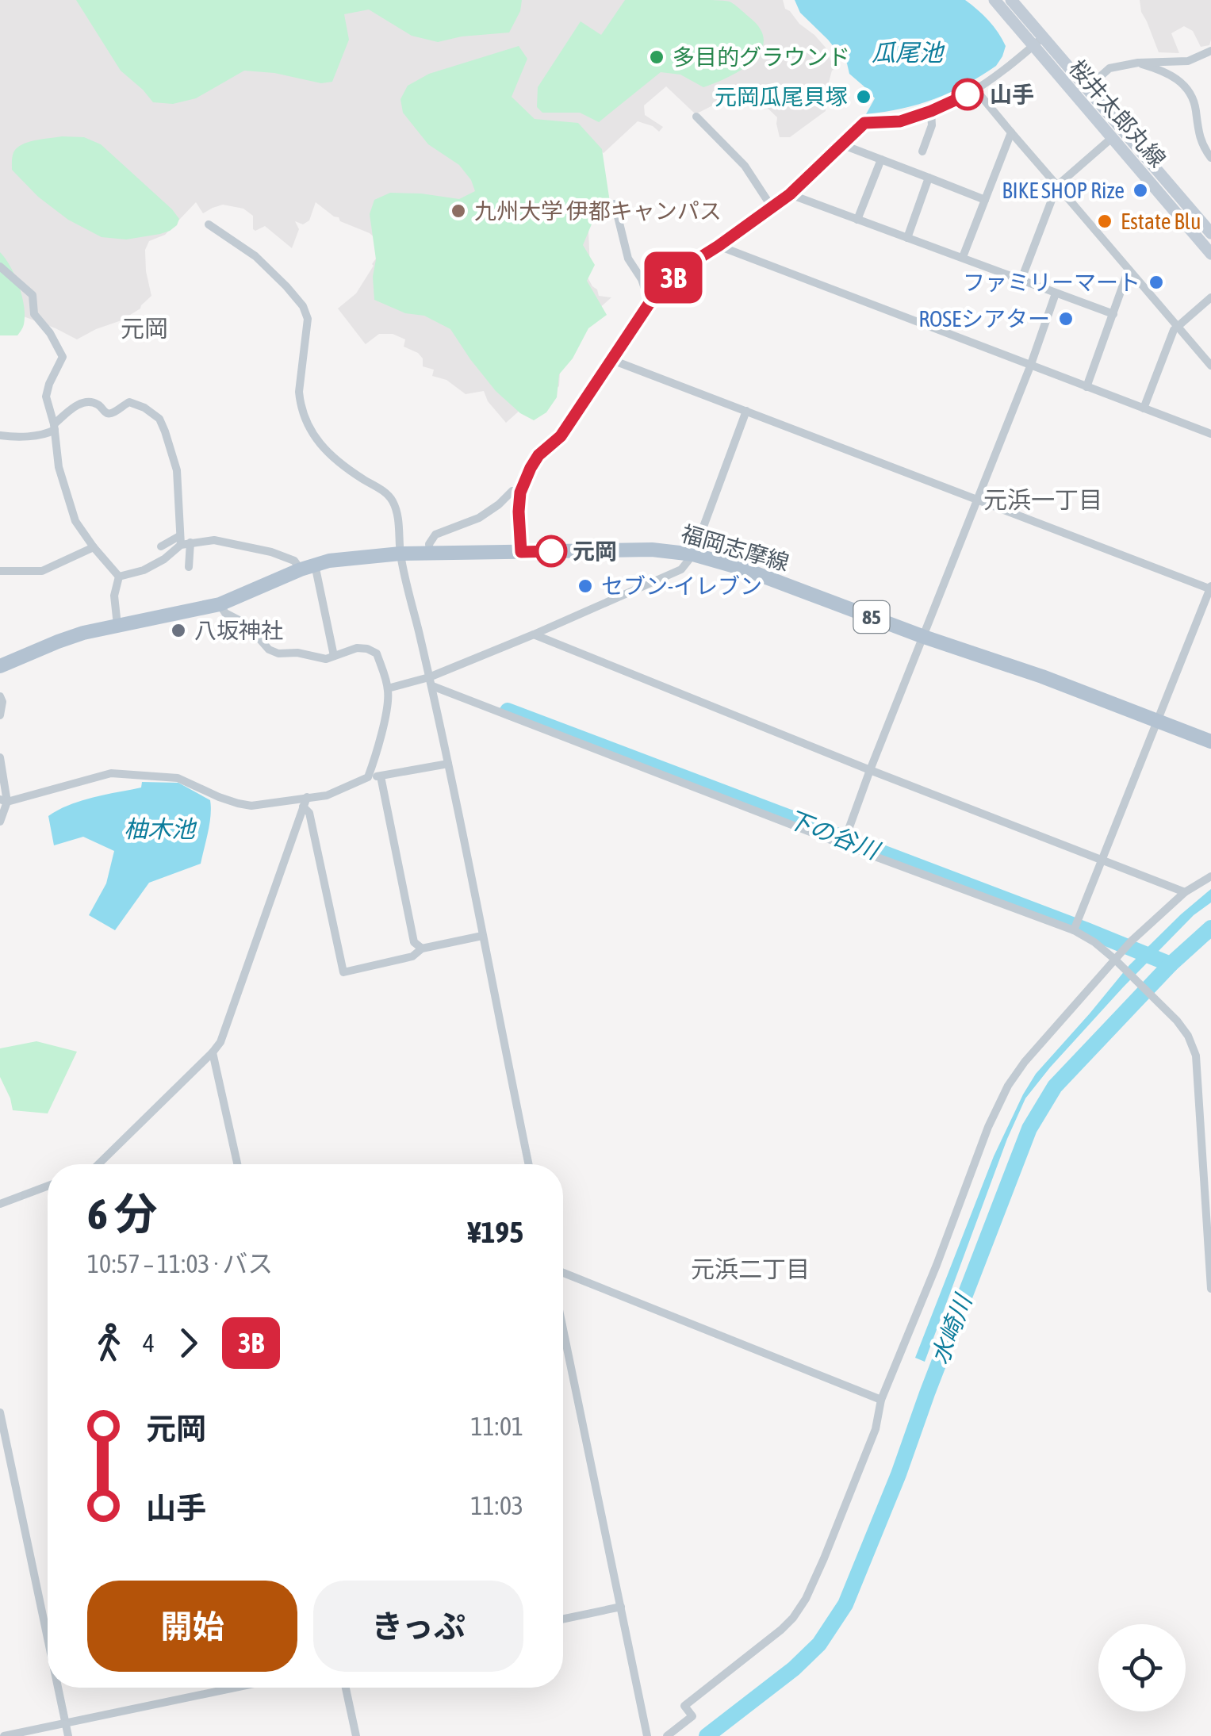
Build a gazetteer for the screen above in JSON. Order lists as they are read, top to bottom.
{
  "streets": {
    "main road": ["桜井太郎丸線", "福岡志摩線", "85"]
  },
  "districts": ["元岡", "元浜一丁目", "元浜二丁目"],
  "water": [
    "瓜尾池",
    "柚木池",
    "下の谷川",
    "水崎川"
  ],
  "places": [
    "多目的グラウンド",
    "山手",
    "元岡瓜尾貝塚",
    "BIKE SHOP Rize",
    "九州大学 伊都キャンパス",
    "Estate Blu",
    "ファミリーマート",
    "ROSEシアター",
    "元岡",
    "セブン-イレブン",
    "八坂神社"
  ],
  "lines": ["bus line 3B"],
  "page": {
    "on_map": "3B",
    "heading": ["6 分", "10:57 – 11:03 · バス", "¥195"],
    "legs": ["4", "3B"],
    "list": [
      {
        "name": "元岡",
        "value": "11:01"
      },
      {
        "name": "山手",
        "value": "11:03"
      }
    ],
    "buttons": ["開始", "きっぷ"]
  }
}
